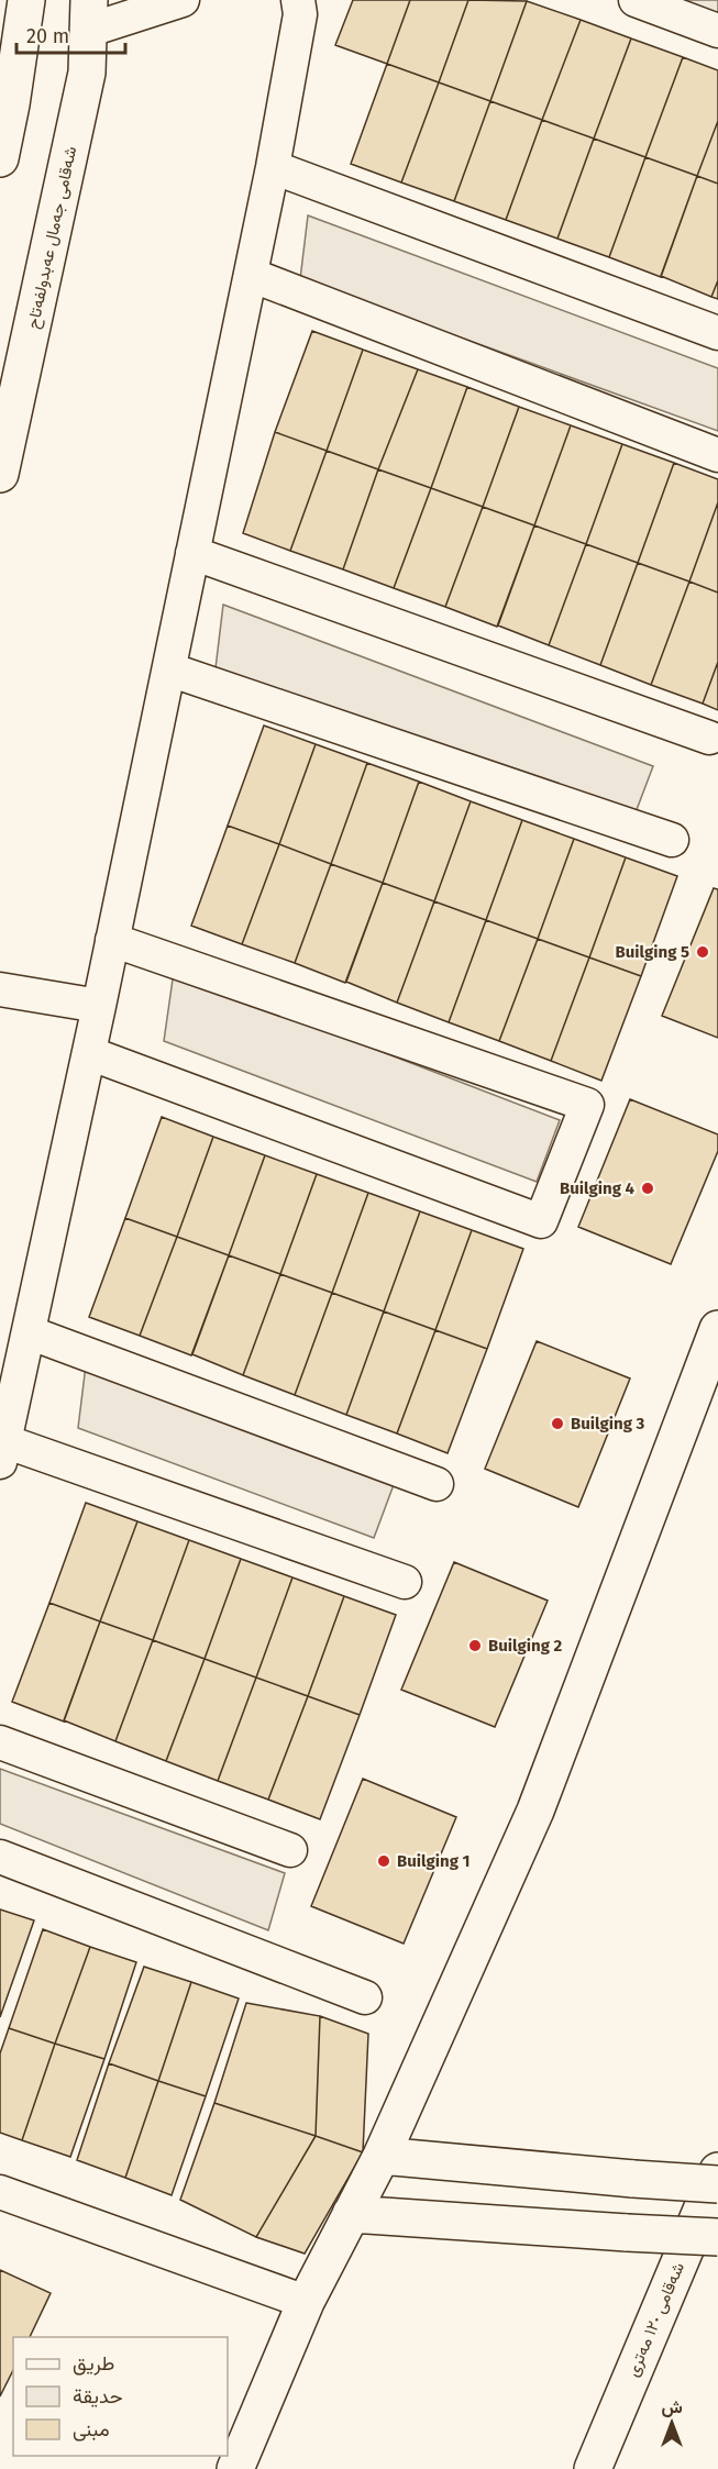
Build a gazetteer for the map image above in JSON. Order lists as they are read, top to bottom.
{
  "streets": {
    "main road": ["شەقامی جەمال عەبدولفەتاح", "شەقامی ١٢٠ مەتری"]
  },
  "places": [
    "Builging 5",
    "Builging 4",
    "Builging 3",
    "Builging 2",
    "Builging 1"
  ],
  "legend": ["طريق", "حديقة", "مبنى"],
  "scale_bar": "20 m",
  "north": "top"
}
